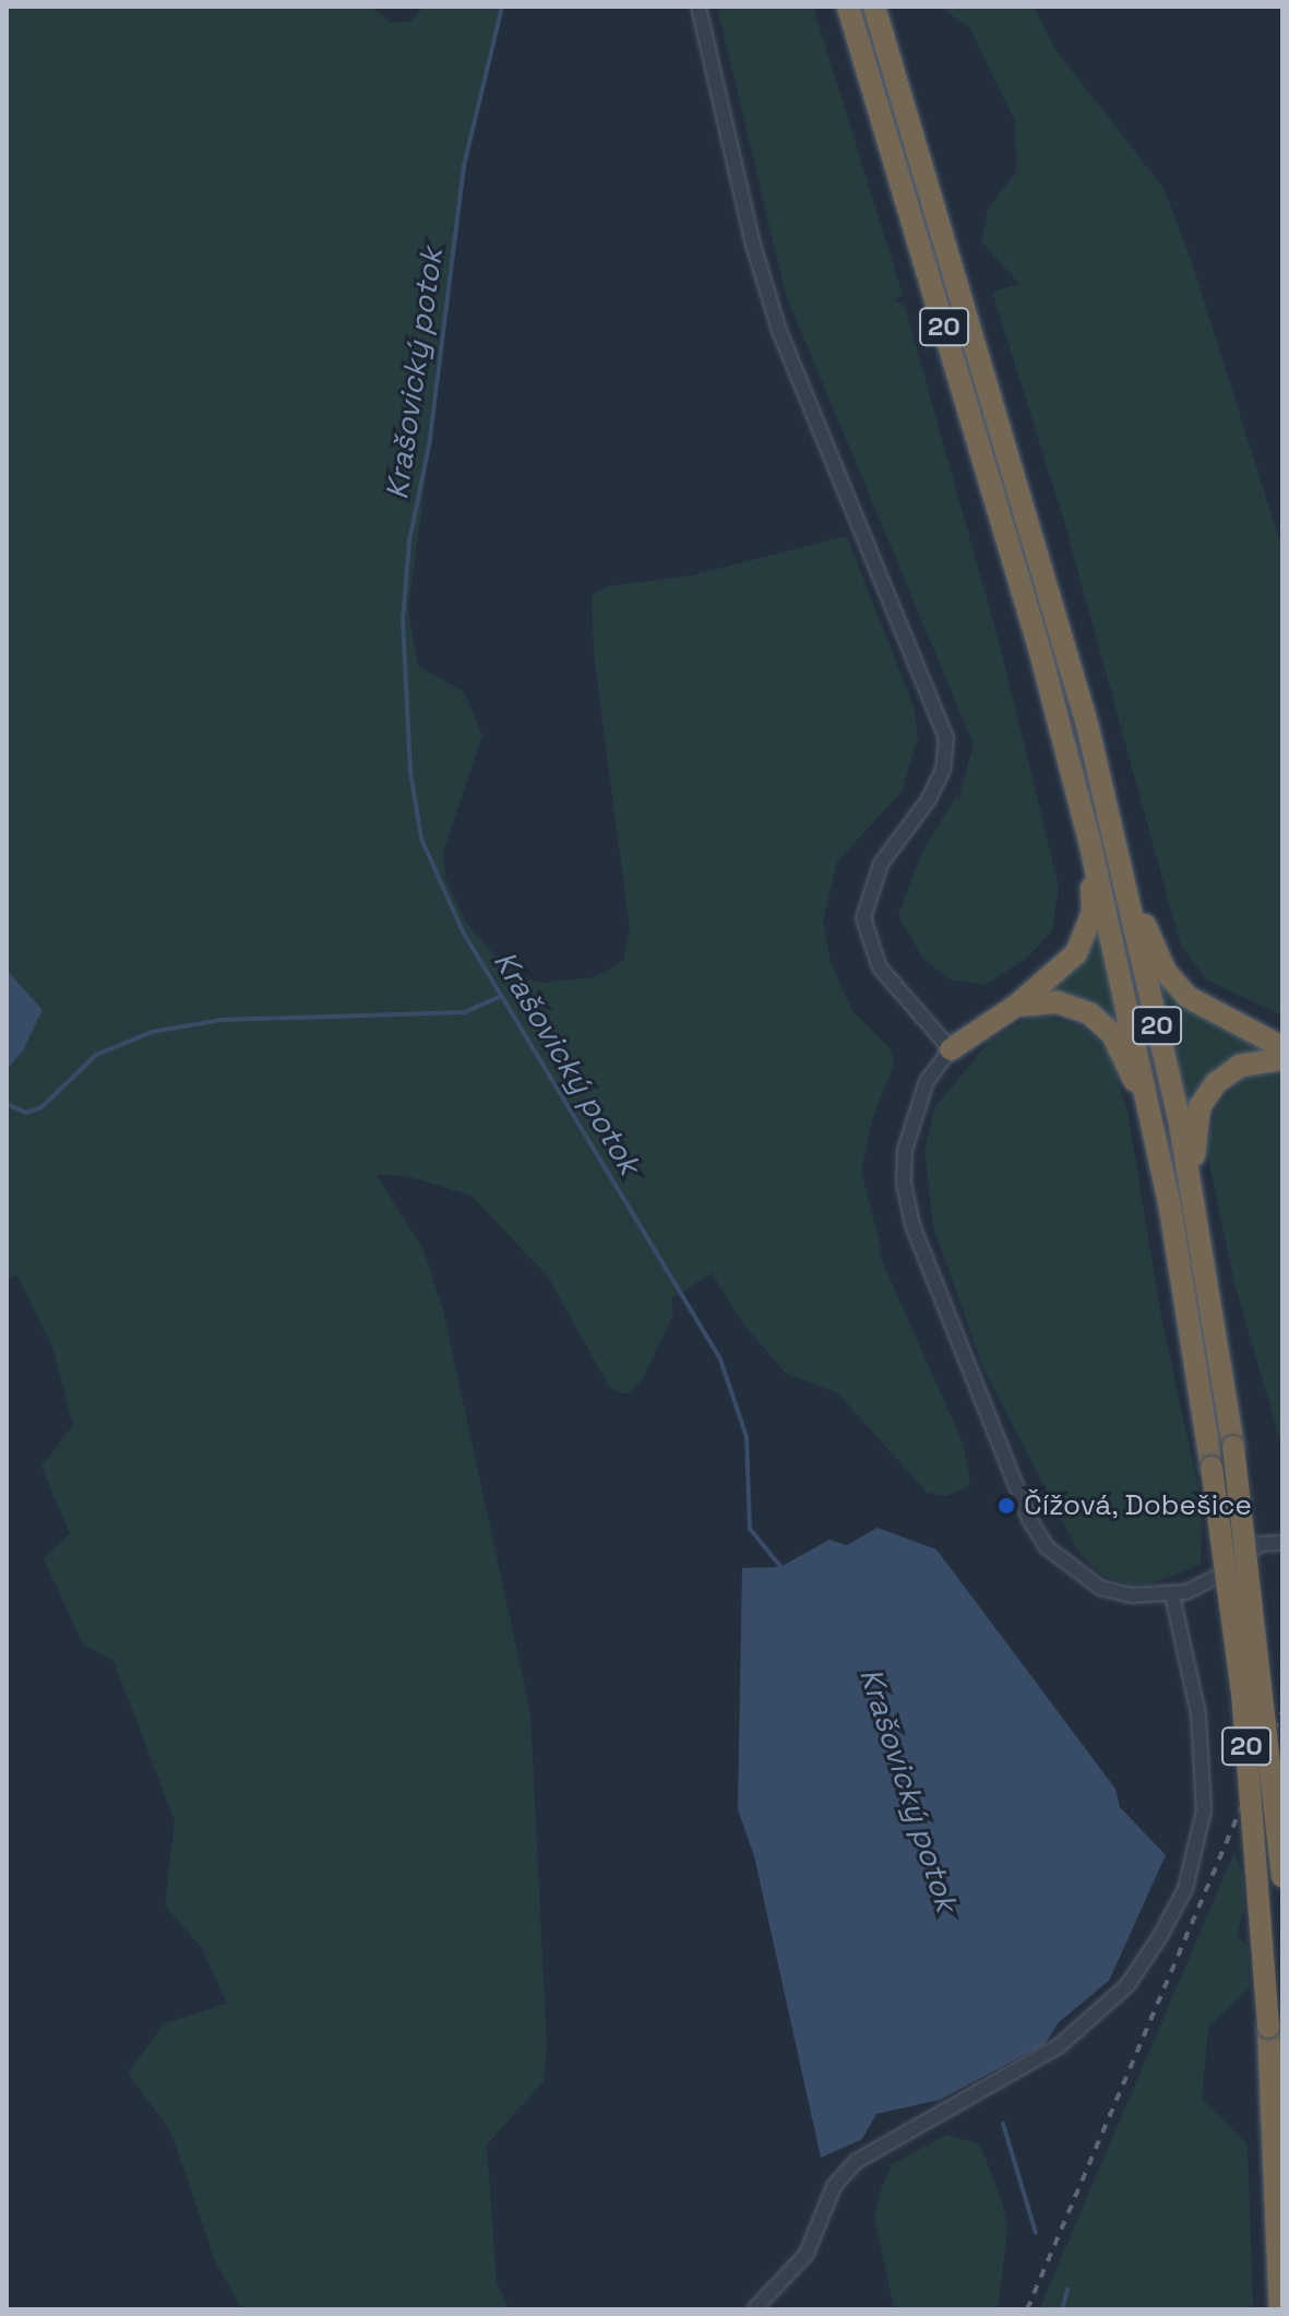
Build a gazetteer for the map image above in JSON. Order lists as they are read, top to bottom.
{
  "streets": {
    "highway": ["20"]
  },
  "water": ["Krašovický potok"],
  "places": ["Čížová, Dobešice"]
}
